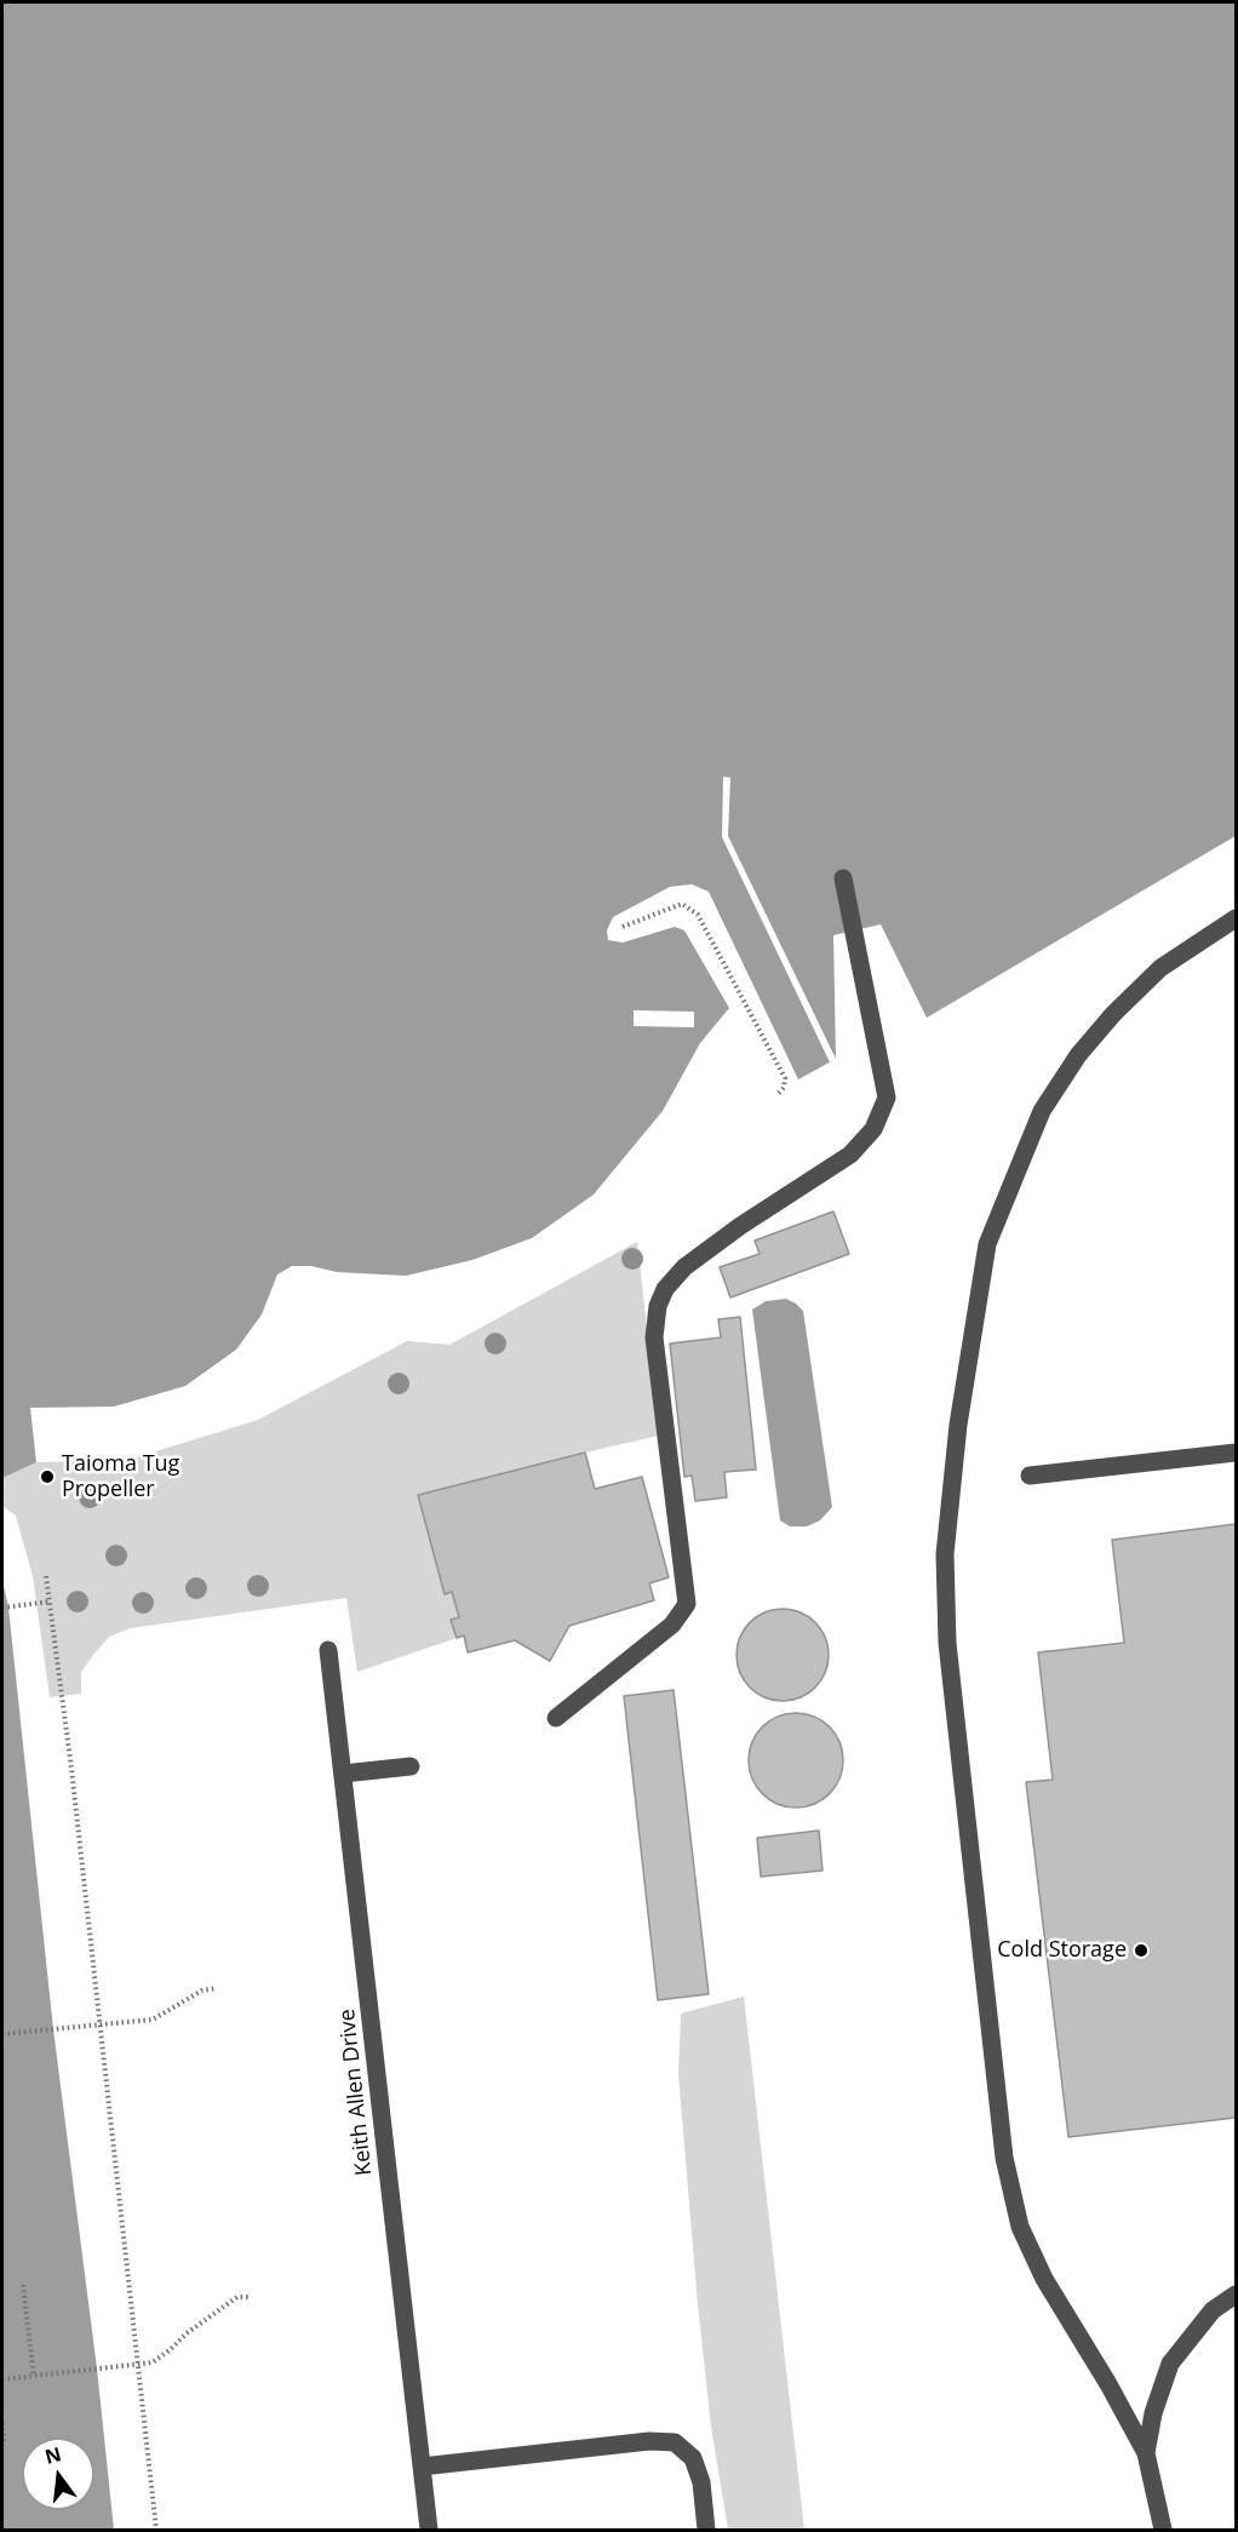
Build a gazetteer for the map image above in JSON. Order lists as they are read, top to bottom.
{
  "streets": {
    "street": ["Keith Allen Drive"]
  },
  "places": ["Taioma Tug Propeller", "Cold Storage"],
  "north": "top"
}
